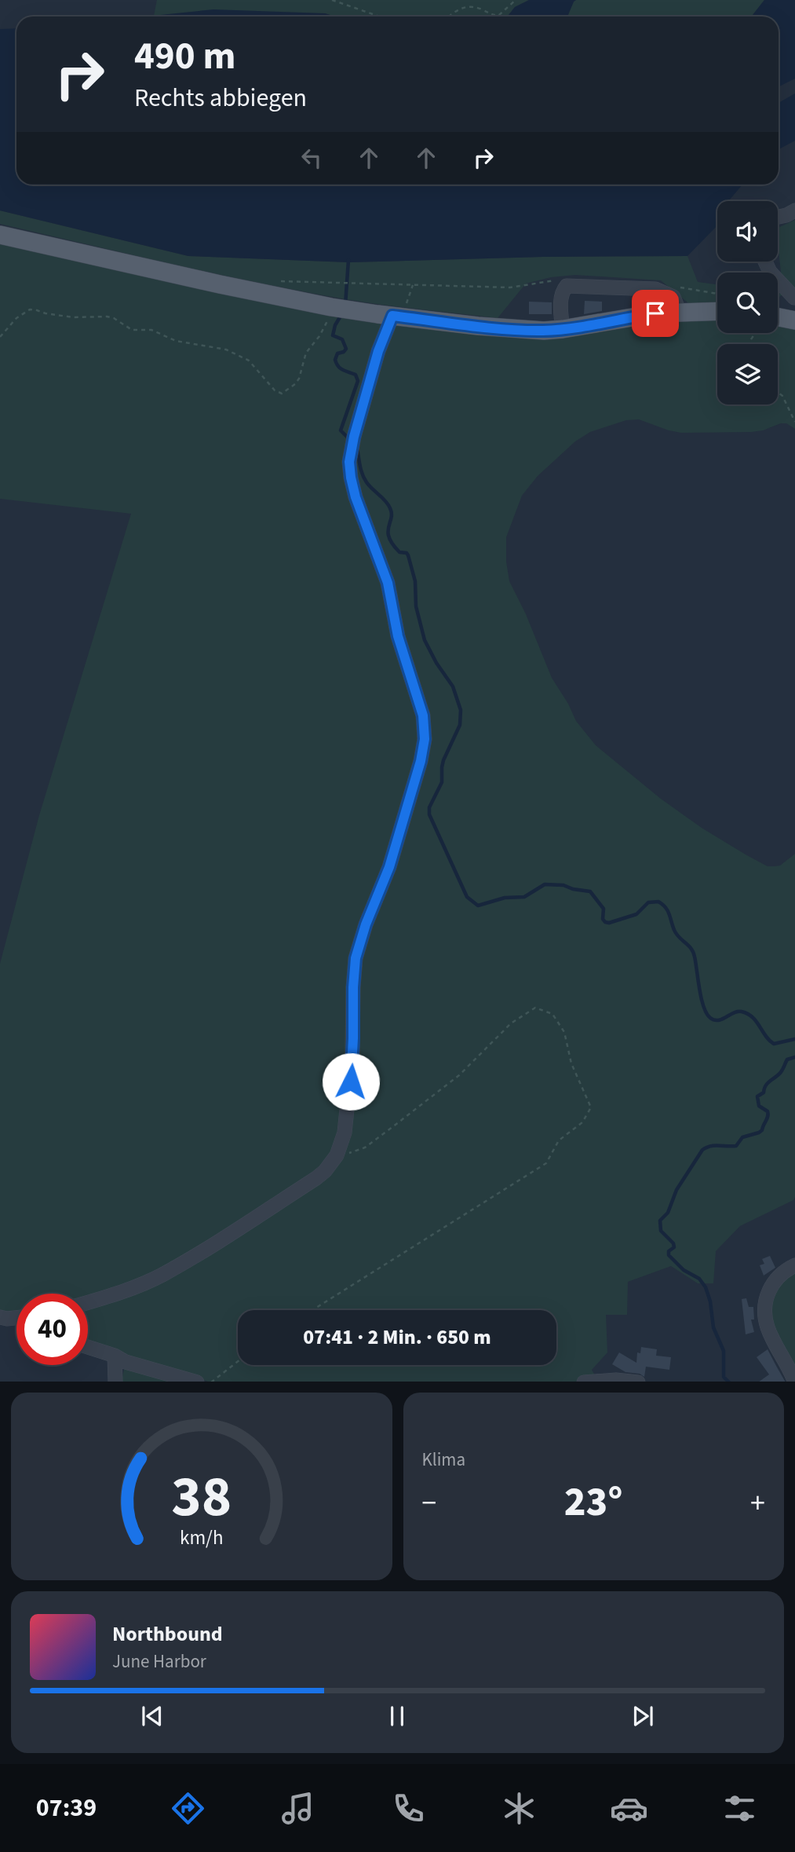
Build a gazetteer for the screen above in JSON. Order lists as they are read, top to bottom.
{
  "page": {
    "turn": ["490 m", "Rechts abbiegen"],
    "limit": "40",
    "trip": "07:41 · 2 Min. · 650 m",
    "tile": "Klima",
    "heat": ["−", "23°", "+"],
    "song": ["Northbound", "June Harbor"],
    "tabs": "07:39",
    "gauge": ["38", "km/h"]
  }
}
